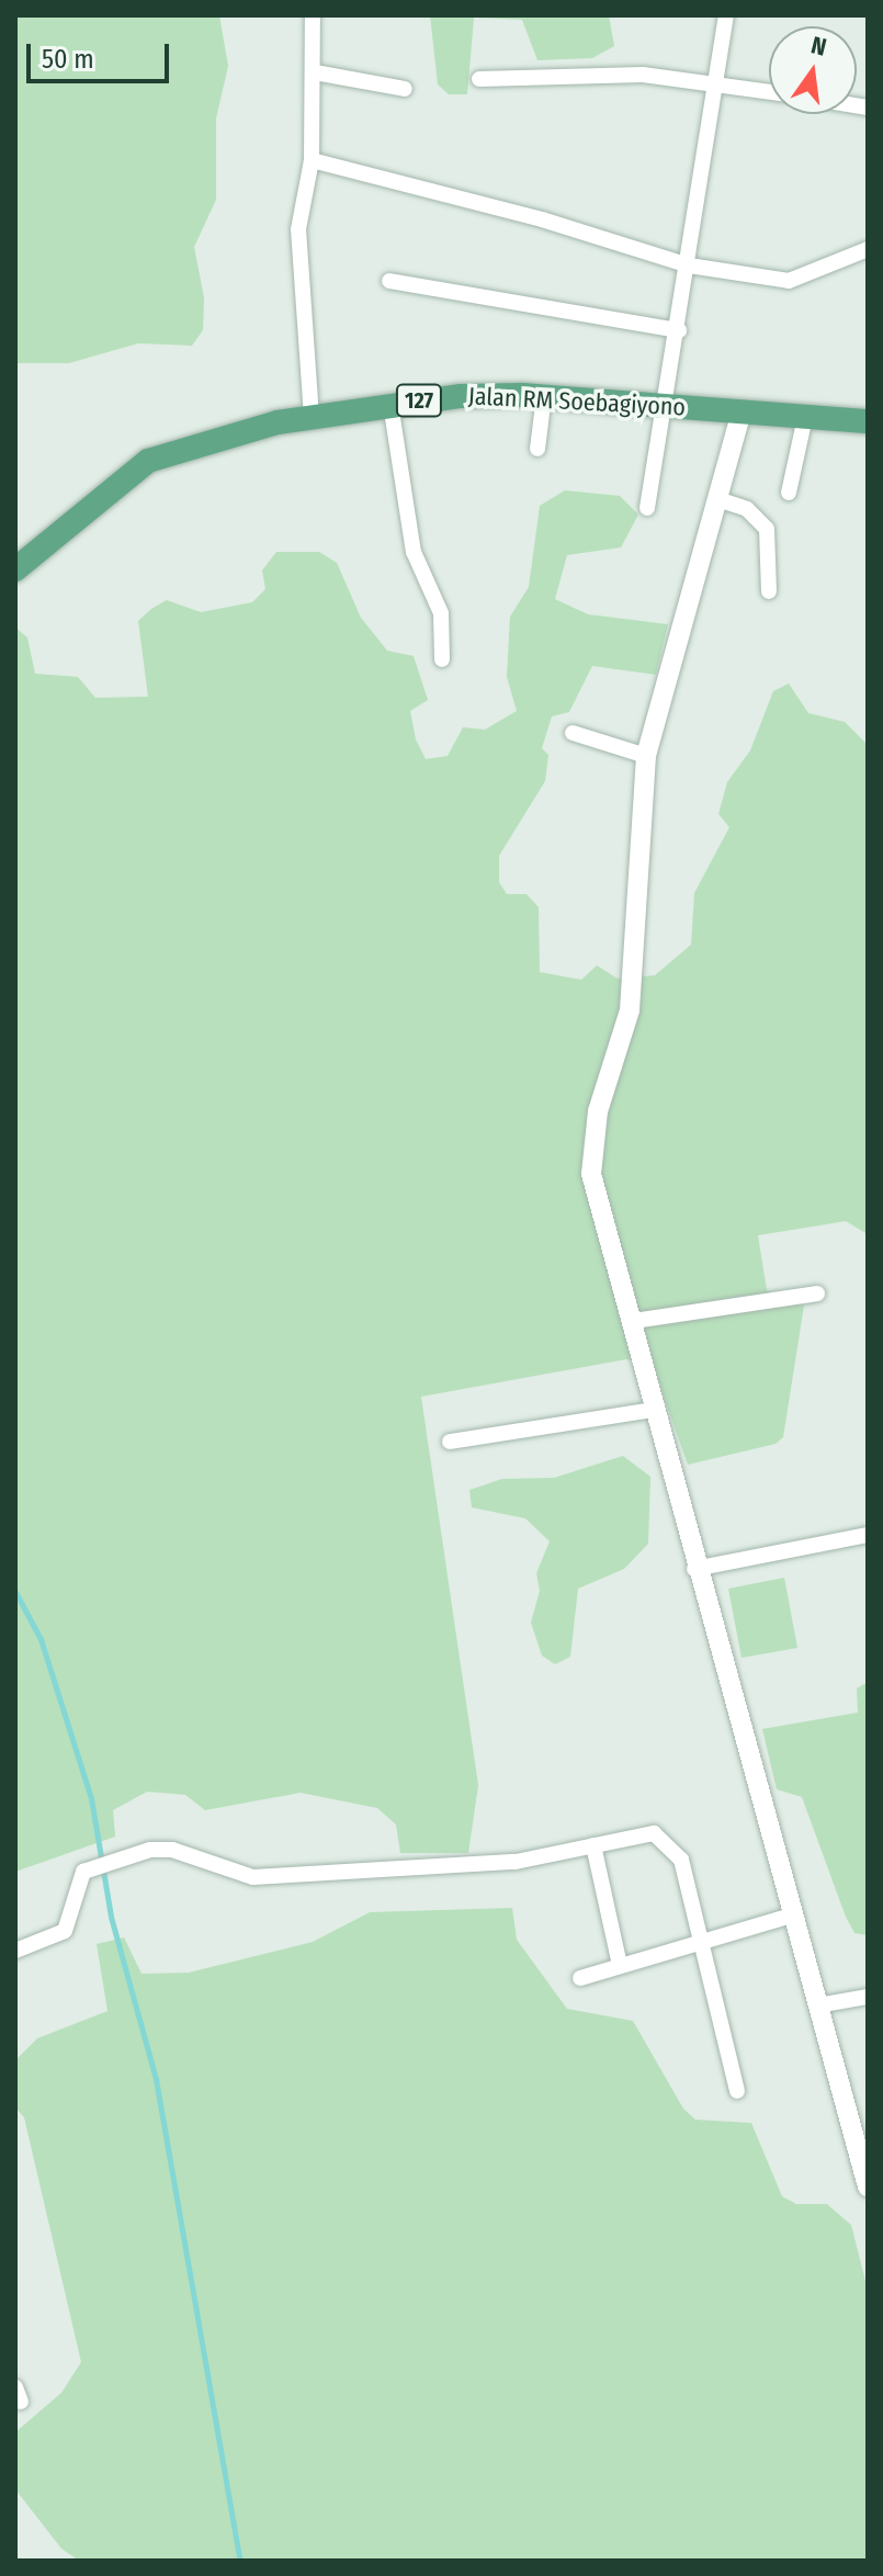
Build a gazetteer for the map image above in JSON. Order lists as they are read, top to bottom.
{
  "streets": {
    "main road": ["127", "Jalan RM Soebagiyono"]
  },
  "scale_bar": "50 m",
  "north": "top"
}
